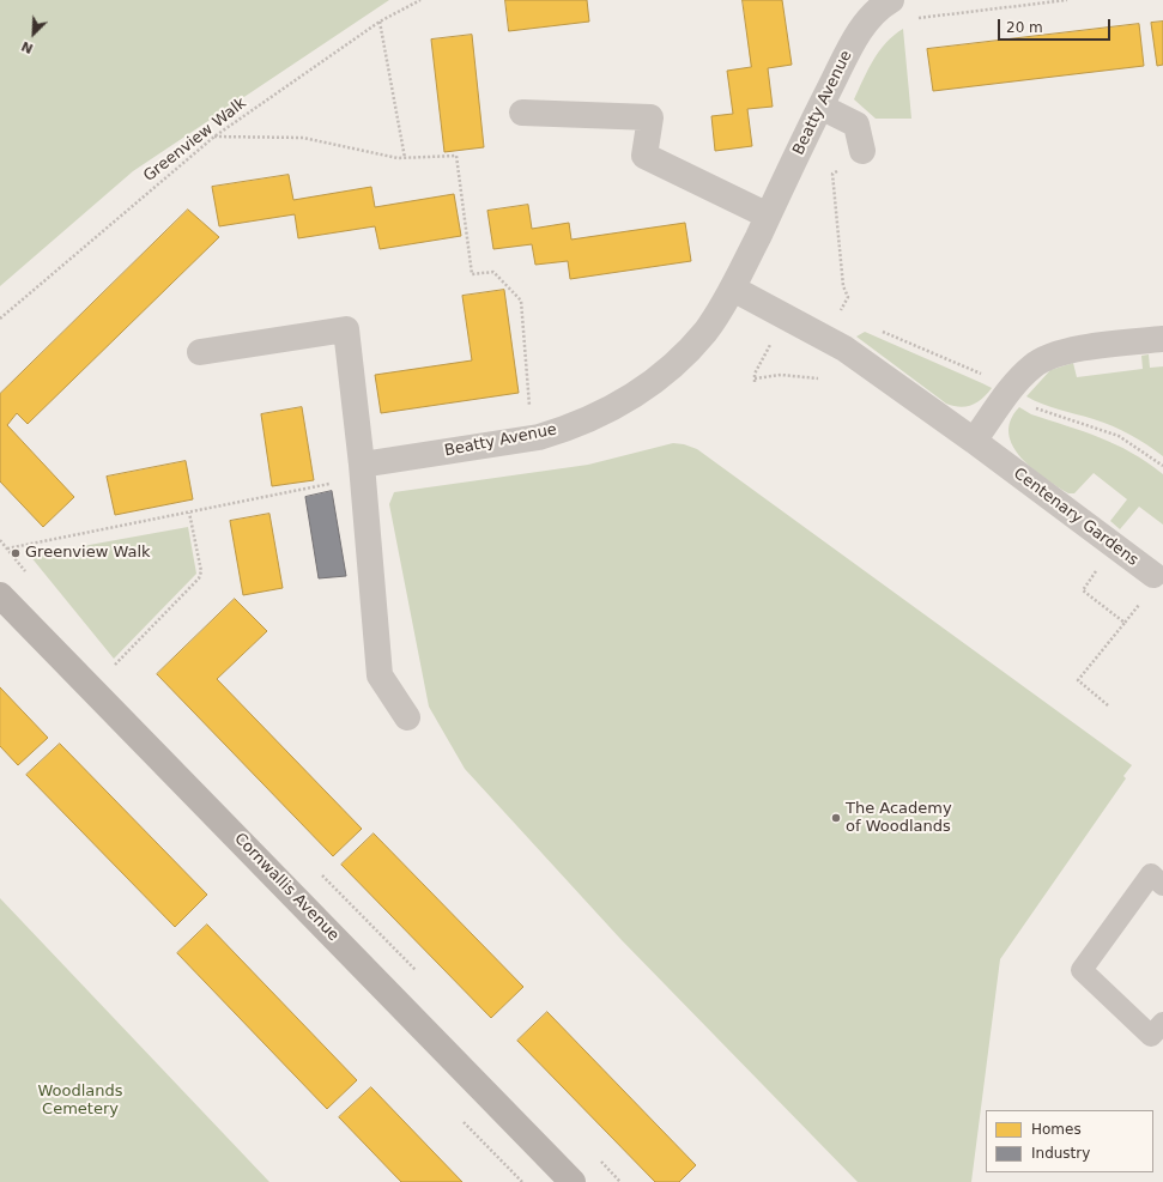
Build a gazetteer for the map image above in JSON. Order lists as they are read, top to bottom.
{
  "streets": {
    "street": ["Beatty Avenue", "Centenary Gardens", "Cornwallis Avenue"],
    "path": ["Greenview Walk"]
  },
  "crossings": [
    ["Beatty Avenue", "Centenary Gardens"]
  ],
  "parks": ["Woodlands Cemetery"],
  "places": ["Greenview Walk", "The Academy of Woodlands"],
  "legend": ["Homes", "Industry"],
  "scale_bar": "20 m",
  "north": "bottom left"
}
